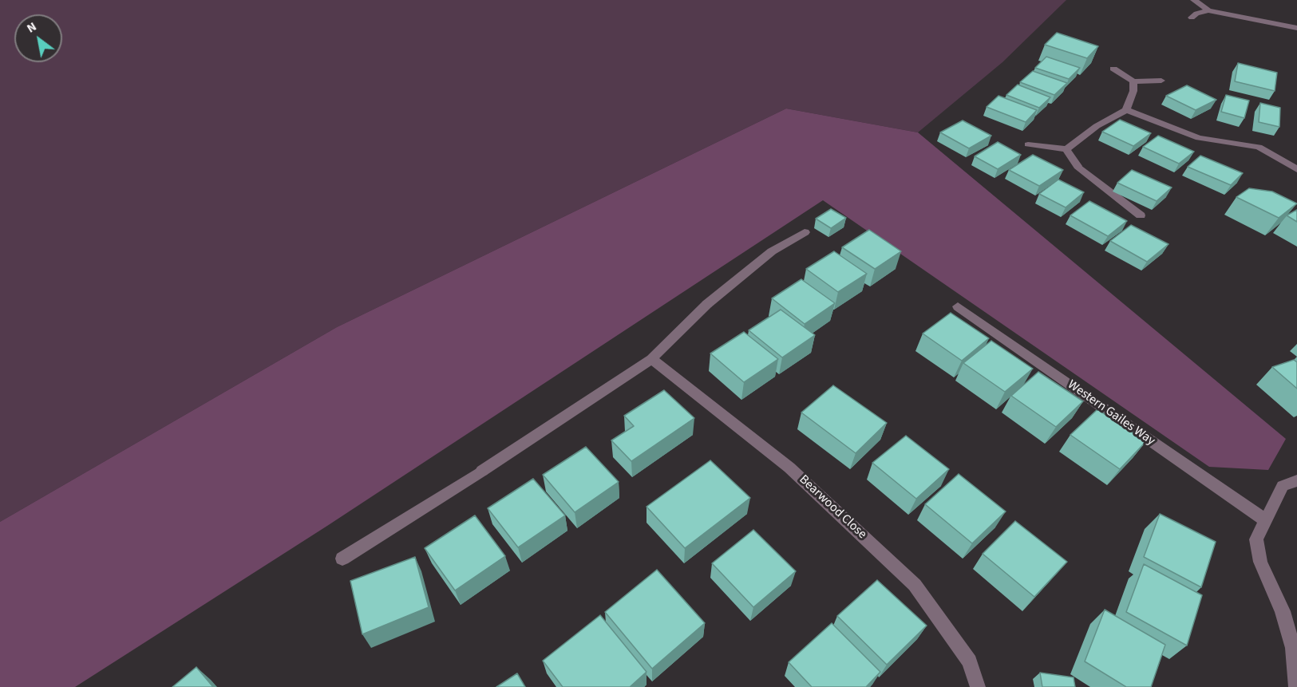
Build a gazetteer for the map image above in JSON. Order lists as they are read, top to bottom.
{
  "streets": {
    "street": ["Western Gailes Way", "Bearwood Close"]
  },
  "north": "top left"
}
